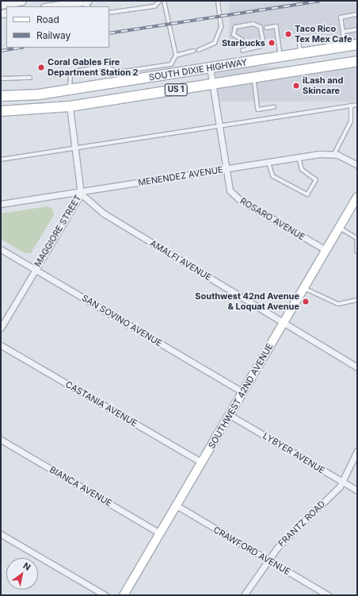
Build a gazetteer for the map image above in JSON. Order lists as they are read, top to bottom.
{
  "streets": {
    "highway": ["SOUTH DIXIE HIGHWAY", "US 1"],
    "main road": ["SOUTHWEST 42ND AVENUE"],
    "street": [
      "MENENDEZ AVENUE",
      "ROSARO AVENUE",
      "MAGGIORE STREET",
      "AMALFI AVENUE",
      "SAN SOVINO AVENUE",
      "CASTANIA AVENUE",
      "LYBYER AVENUE",
      "BIANCA AVENUE",
      "FRANTZ ROAD",
      "CRAWFORD AVENUE"
    ]
  },
  "crossings": [
    ["SOUTH DIXIE HIGHWAY", "ROSARO AVENUE"],
    ["SOUTH DIXIE HIGHWAY", "MAGGIORE STREET"],
    ["MENENDEZ AVENUE", "ROSARO AVENUE"],
    ["MENENDEZ AVENUE", "MAGGIORE STREET"],
    ["MENENDEZ AVENUE", "AMALFI AVENUE"],
    ["ROSARO AVENUE", "SOUTHWEST 42ND AVENUE"],
    ["MAGGIORE STREET", "AMALFI AVENUE"],
    ["MAGGIORE STREET", "SAN SOVINO AVENUE"],
    ["AMALFI AVENUE", "SOUTHWEST 42ND AVENUE"],
    ["SAN SOVINO AVENUE", "SOUTHWEST 42ND AVENUE"],
    ["SOUTHWEST 42ND AVENUE", "CASTANIA AVENUE"],
    ["SOUTHWEST 42ND AVENUE", "LYBYER AVENUE"],
    ["SOUTHWEST 42ND AVENUE", "BIANCA AVENUE"],
    ["SOUTHWEST 42ND AVENUE", "CRAWFORD AVENUE"],
    ["LYBYER AVENUE", "FRANTZ ROAD"],
    ["FRANTZ ROAD", "CRAWFORD AVENUE"]
  ],
  "places": [
    "Taco Rico Tex Mex Cafe",
    "Starbucks",
    "Coral Gables Fire Department Station 2",
    "iLash and Skincare",
    "Southwest 42nd Avenue & Loquat Avenue"
  ],
  "legend": ["Road", "Railway"],
  "north": "top right"
}
